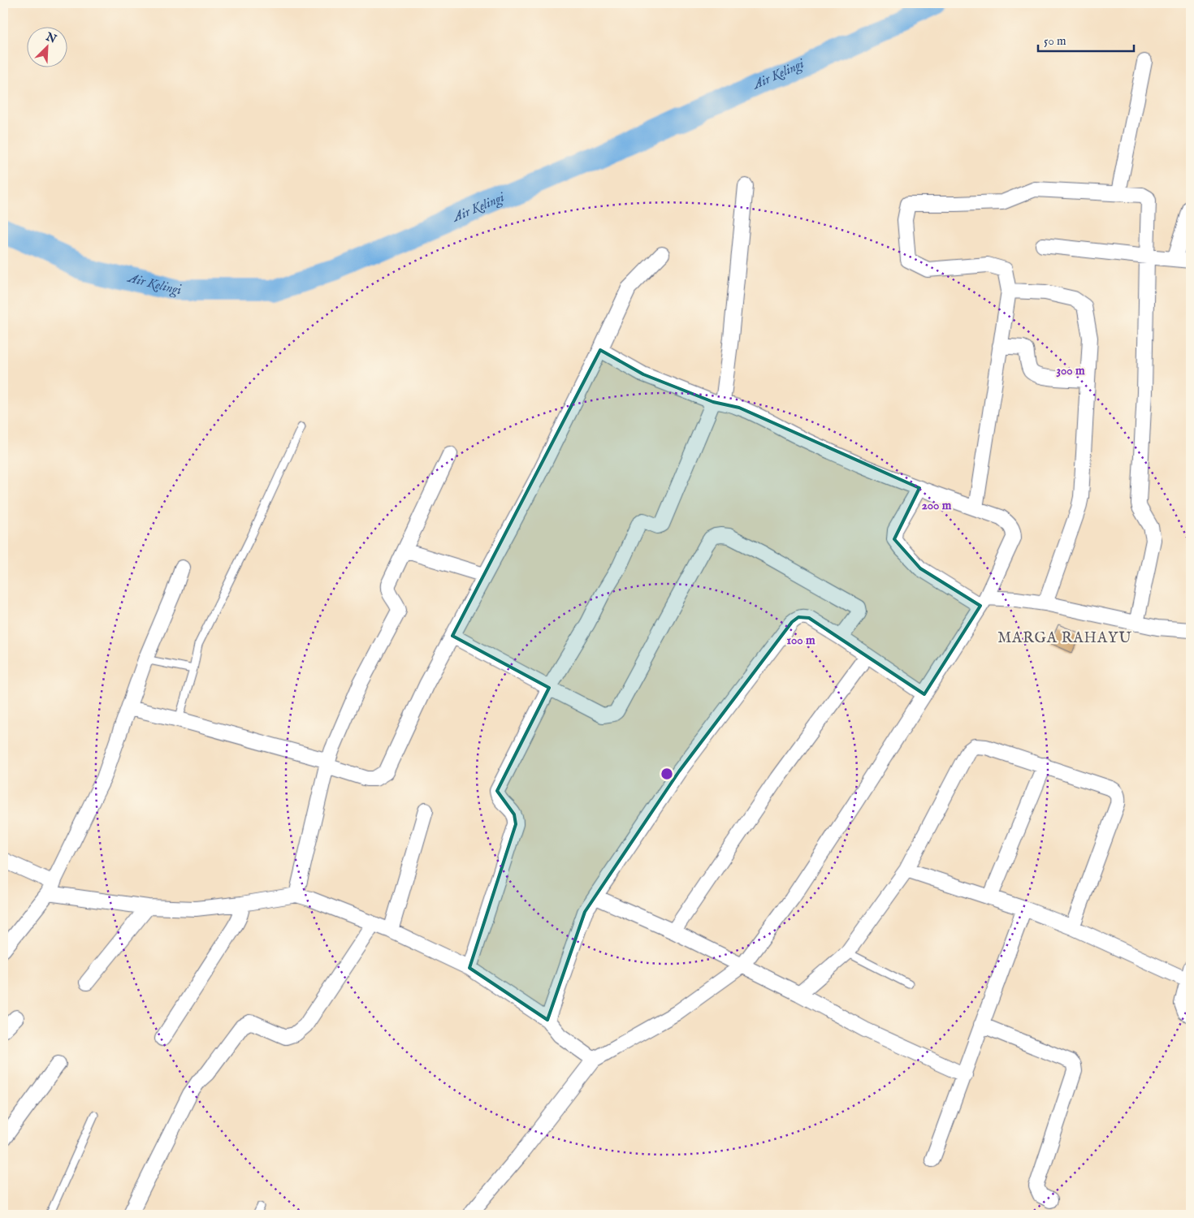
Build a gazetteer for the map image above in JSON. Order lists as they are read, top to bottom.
{
  "districts": ["MARGA RAHAYU"],
  "water": ["Air Kelingi"],
  "scale_bar": "50 m",
  "north": "top right",
  "rings": ["300 m", "200 m", "100 m"]
}
